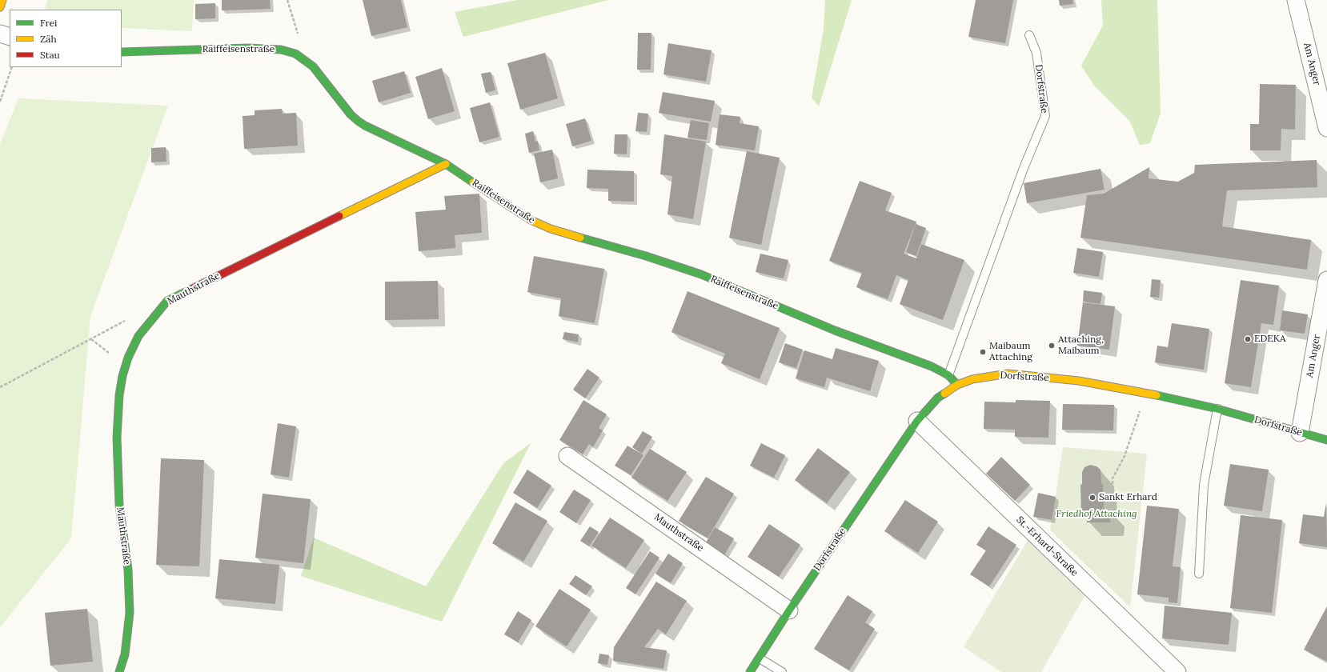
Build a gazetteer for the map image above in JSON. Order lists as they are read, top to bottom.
{
  "streets": {
    "street": [
      "Raiffeisenstraße",
      "Am Anger",
      "Dorfstraße",
      "Mauthstraße",
      "St.-Erhard-Straße"
    ]
  },
  "crossings": [
    ["Raiffeisenstraße", "Dorfstraße"],
    ["Raiffeisenstraße", "Mauthstraße"],
    ["Am Anger", "Dorfstraße"],
    ["Dorfstraße", "Mauthstraße"],
    ["Dorfstraße", "St.-Erhard-Straße"]
  ],
  "parks": ["Friedhof Attaching"],
  "places": [
    "EDEKA",
    "Attaching, Maibaum",
    "Maibaum Attaching",
    "Sankt Erhard"
  ],
  "legend": ["Frei", "Zäh", "Stau"]
}
